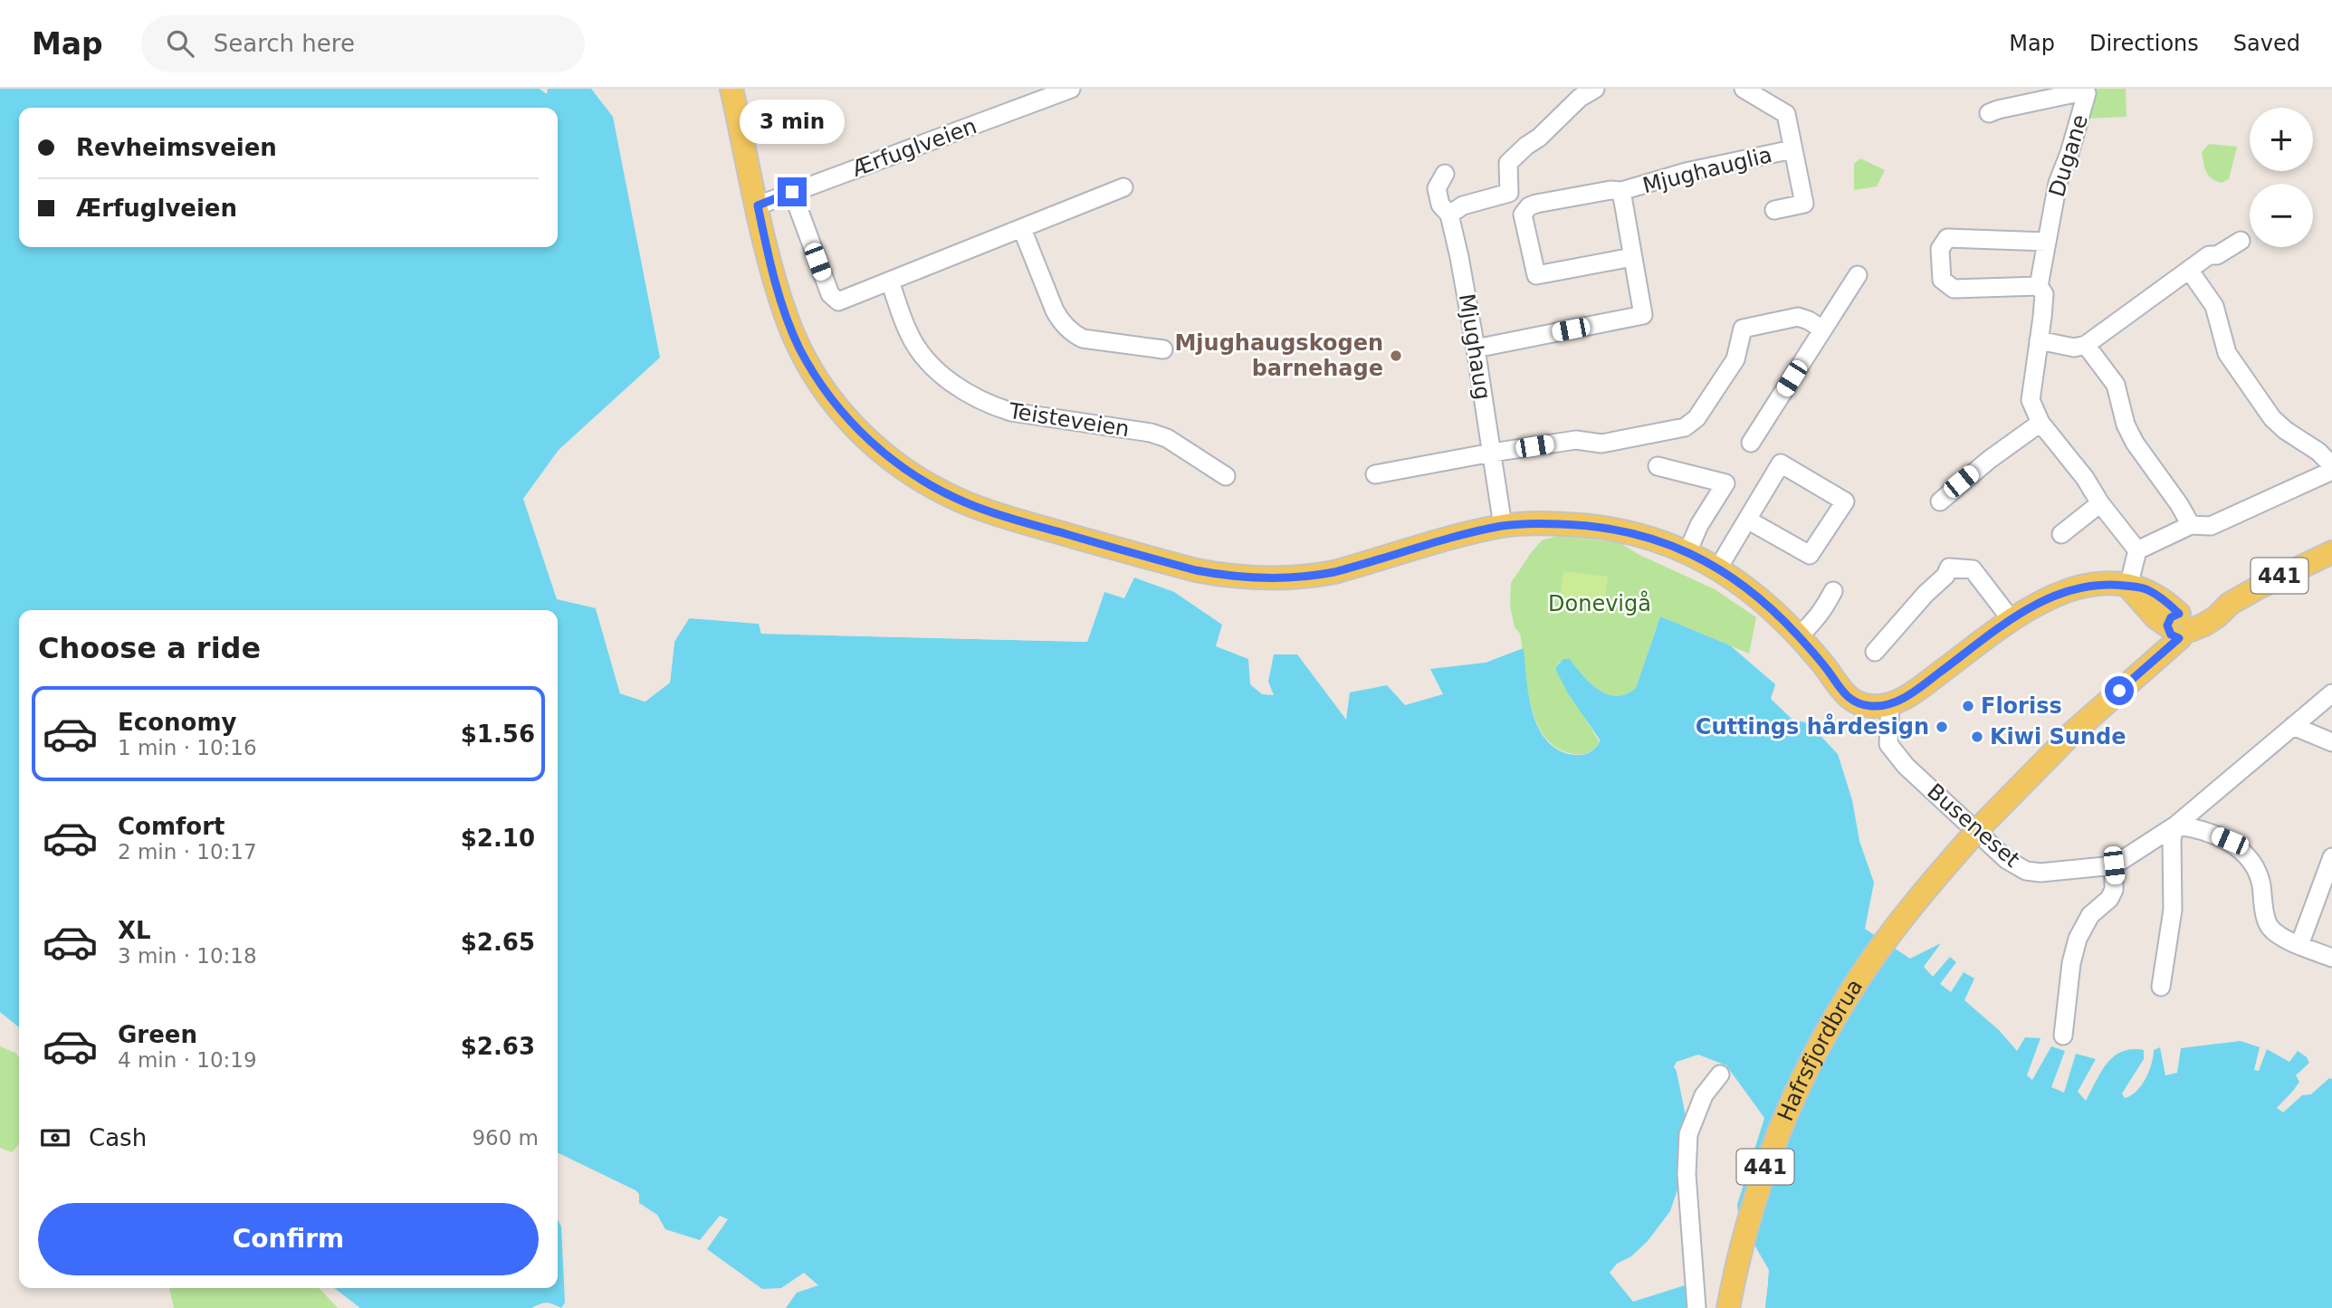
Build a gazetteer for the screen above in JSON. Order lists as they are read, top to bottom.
{
  "streets": {
    "main road": ["441", "Hafrsfjordbrua"],
    "street": [
      "Ærfuglveien",
      "Dugane",
      "Mjughauglia",
      "Mjughaug",
      "Teisteveien",
      "Buseneset"
    ]
  },
  "crossings": [
    ["Mjughauglia", "Mjughaug"],
    ["441", "Hafrsfjordbrua"]
  ],
  "parks": ["Donevigå"],
  "places": [
    "Mjughaugskogen barnehage",
    "Floriss",
    "Cuttings hårdesign",
    "Kiwi Sunde"
  ],
  "page": {
    "header": "Map",
    "search": "Search here",
    "nav": ["Map", "Directions", "Saved"],
    "bubble": "3 min",
    "map_buttons": ["+", "−"],
    "banner": ["Revheimsveien", "Ærfuglveien"],
    "heading": "Choose a ride",
    "list": [
      {
        "name": "Economy",
        "note": "1 min · 10:16",
        "value": "$1.56"
      },
      {
        "name": "Comfort",
        "note": "2 min · 10:17",
        "value": "$2.10"
      },
      {
        "name": "XL",
        "note": "3 min · 10:18",
        "value": "$2.65"
      },
      {
        "name": "Green",
        "note": "4 min · 10:19",
        "value": "$2.63"
      }
    ],
    "pay": ["Cash", "960 m"],
    "buttons": "Confirm"
  }
}
